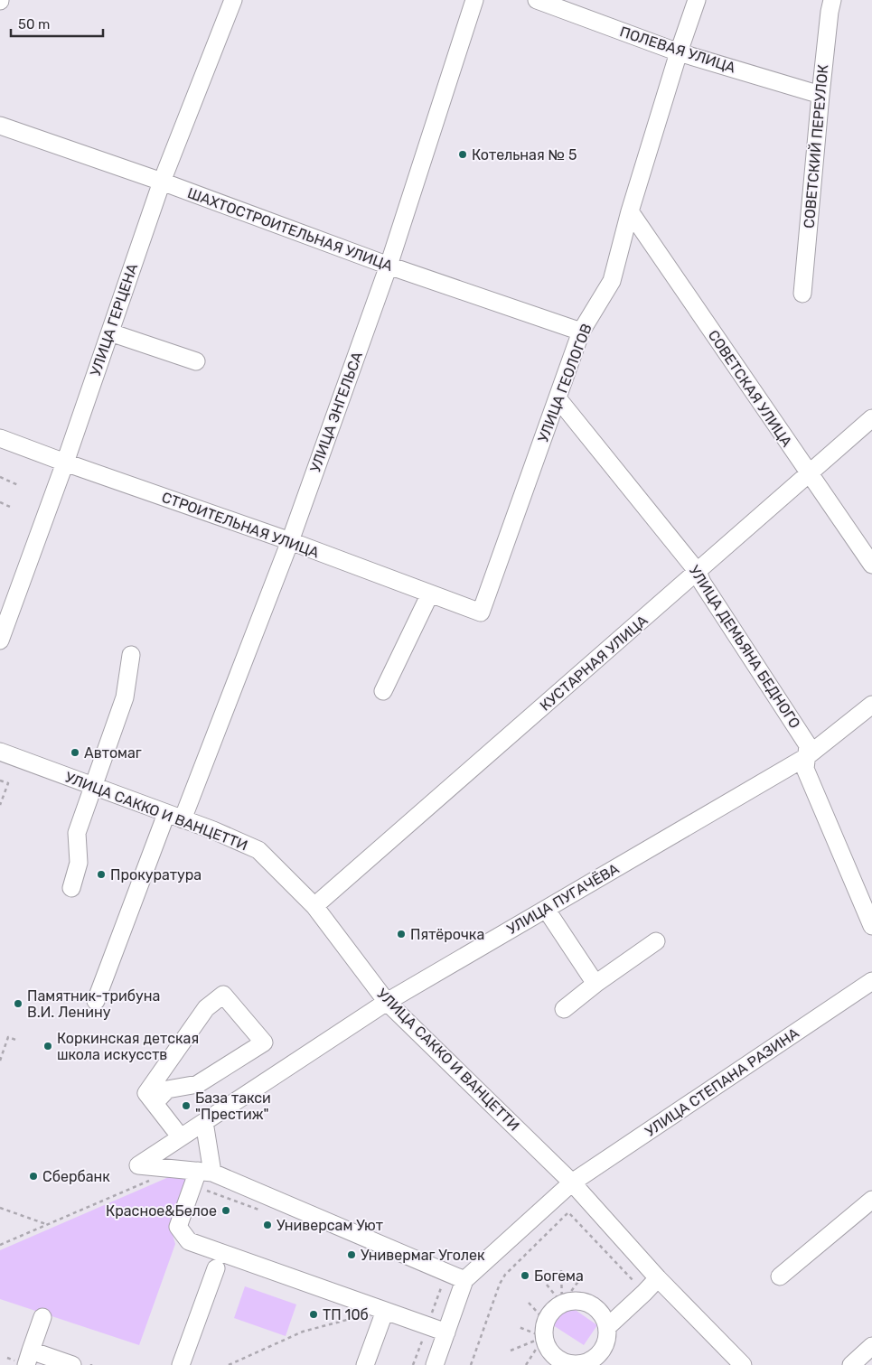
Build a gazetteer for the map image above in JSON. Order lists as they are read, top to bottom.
{
  "streets": {
    "street": [
      "ПОЛЕВАЯ УЛИЦА",
      "СОВЕТСКИЙ ПЕРЕУЛОК",
      "ШАХТОСТРОИТЕЛЬНАЯ УЛИЦА",
      "УЛИЦА ГЕРЦЕНА",
      "УЛИЦА ГЕОЛОГОВ",
      "СОВЕТСКАЯ УЛИЦА",
      "УЛИЦА ЭНГЕЛЬСА",
      "СТРОИТЕЛЬНАЯ УЛИЦА",
      "УЛИЦА ДЕМЬЯНА БЕДНОГО",
      "КУСТАРНАЯ УЛИЦА",
      "УЛИЦА САККО И ВАНЦЕТТИ",
      "УЛИЦА ПУГАЧЁВА",
      "УЛИЦА СТЕПАНА РАЗИНА"
    ]
  },
  "crossings": [
    ["ПОЛЕВАЯ УЛИЦА", "СОВЕТСКИЙ ПЕРЕУЛОК"],
    ["ПОЛЕВАЯ УЛИЦА", "УЛИЦА ГЕОЛОГОВ"],
    ["ШАХТОСТРОИТЕЛЬНАЯ УЛИЦА", "УЛИЦА ГЕРЦЕНА"],
    ["ШАХТОСТРОИТЕЛЬНАЯ УЛИЦА", "УЛИЦА ГЕОЛОГОВ"],
    ["ШАХТОСТРОИТЕЛЬНАЯ УЛИЦА", "УЛИЦА ЭНГЕЛЬСА"],
    ["УЛИЦА ГЕРЦЕНА", "СТРОИТЕЛЬНАЯ УЛИЦА"],
    ["УЛИЦА ГЕОЛОГОВ", "СОВЕТСКАЯ УЛИЦА"],
    ["УЛИЦА ГЕОЛОГОВ", "СТРОИТЕЛЬНАЯ УЛИЦА"],
    ["УЛИЦА ГЕОЛОГОВ", "УЛИЦА ДЕМЬЯНА БЕДНОГО"],
    ["СОВЕТСКАЯ УЛИЦА", "КУСТАРНАЯ УЛИЦА"],
    ["УЛИЦА ЭНГЕЛЬСА", "СТРОИТЕЛЬНАЯ УЛИЦА"],
    ["УЛИЦА ЭНГЕЛЬСА", "УЛИЦА САККО И ВАНЦЕТТИ"],
    ["УЛИЦА ДЕМЬЯНА БЕДНОГО", "КУСТАРНАЯ УЛИЦА"],
    ["УЛИЦА ДЕМЬЯНА БЕДНОГО", "УЛИЦА ПУГАЧЁВА"],
    ["КУСТАРНАЯ УЛИЦА", "УЛИЦА САККО И ВАНЦЕТТИ"],
    ["УЛИЦА САККО И ВАНЦЕТТИ", "УЛИЦА ПУГАЧЁВА"],
    ["УЛИЦА САККО И ВАНЦЕТТИ", "УЛИЦА СТЕПАНА РАЗИНА"]
  ],
  "places": [
    "Котельная № 5",
    "Автомаг",
    "Прокуратура",
    "Пятёрочка",
    "Памятник-трибуна В.И. Ленину",
    "Коркинская детская школа искусств",
    "База такси \"Престиж\"",
    "Сбербанк",
    "Красное&Белое",
    "Универсам Уют",
    "Универмаг Уголек",
    "Богема",
    "ТП 10б"
  ],
  "scale_bar": "50 m"
}
